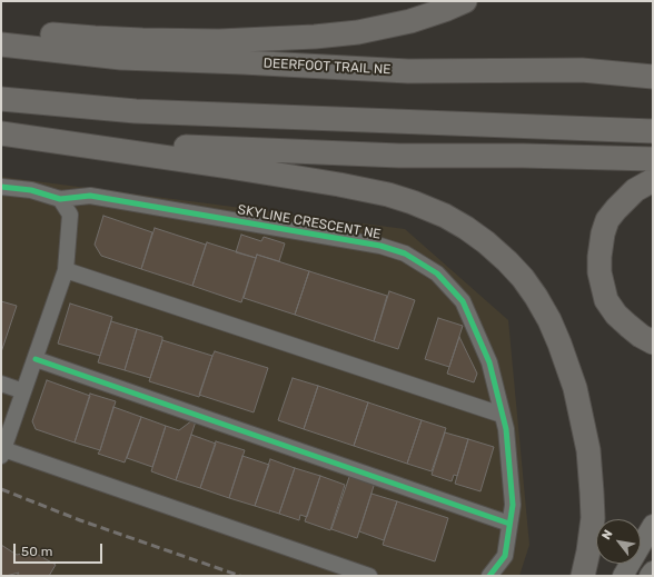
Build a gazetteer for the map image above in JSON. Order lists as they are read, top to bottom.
{
  "streets": {
    "highway": ["DEERFOOT TRAIL NE"],
    "street": ["SKYLINE CRESCENT NE"]
  },
  "scale_bar": "50 m",
  "north": "top left"
}
